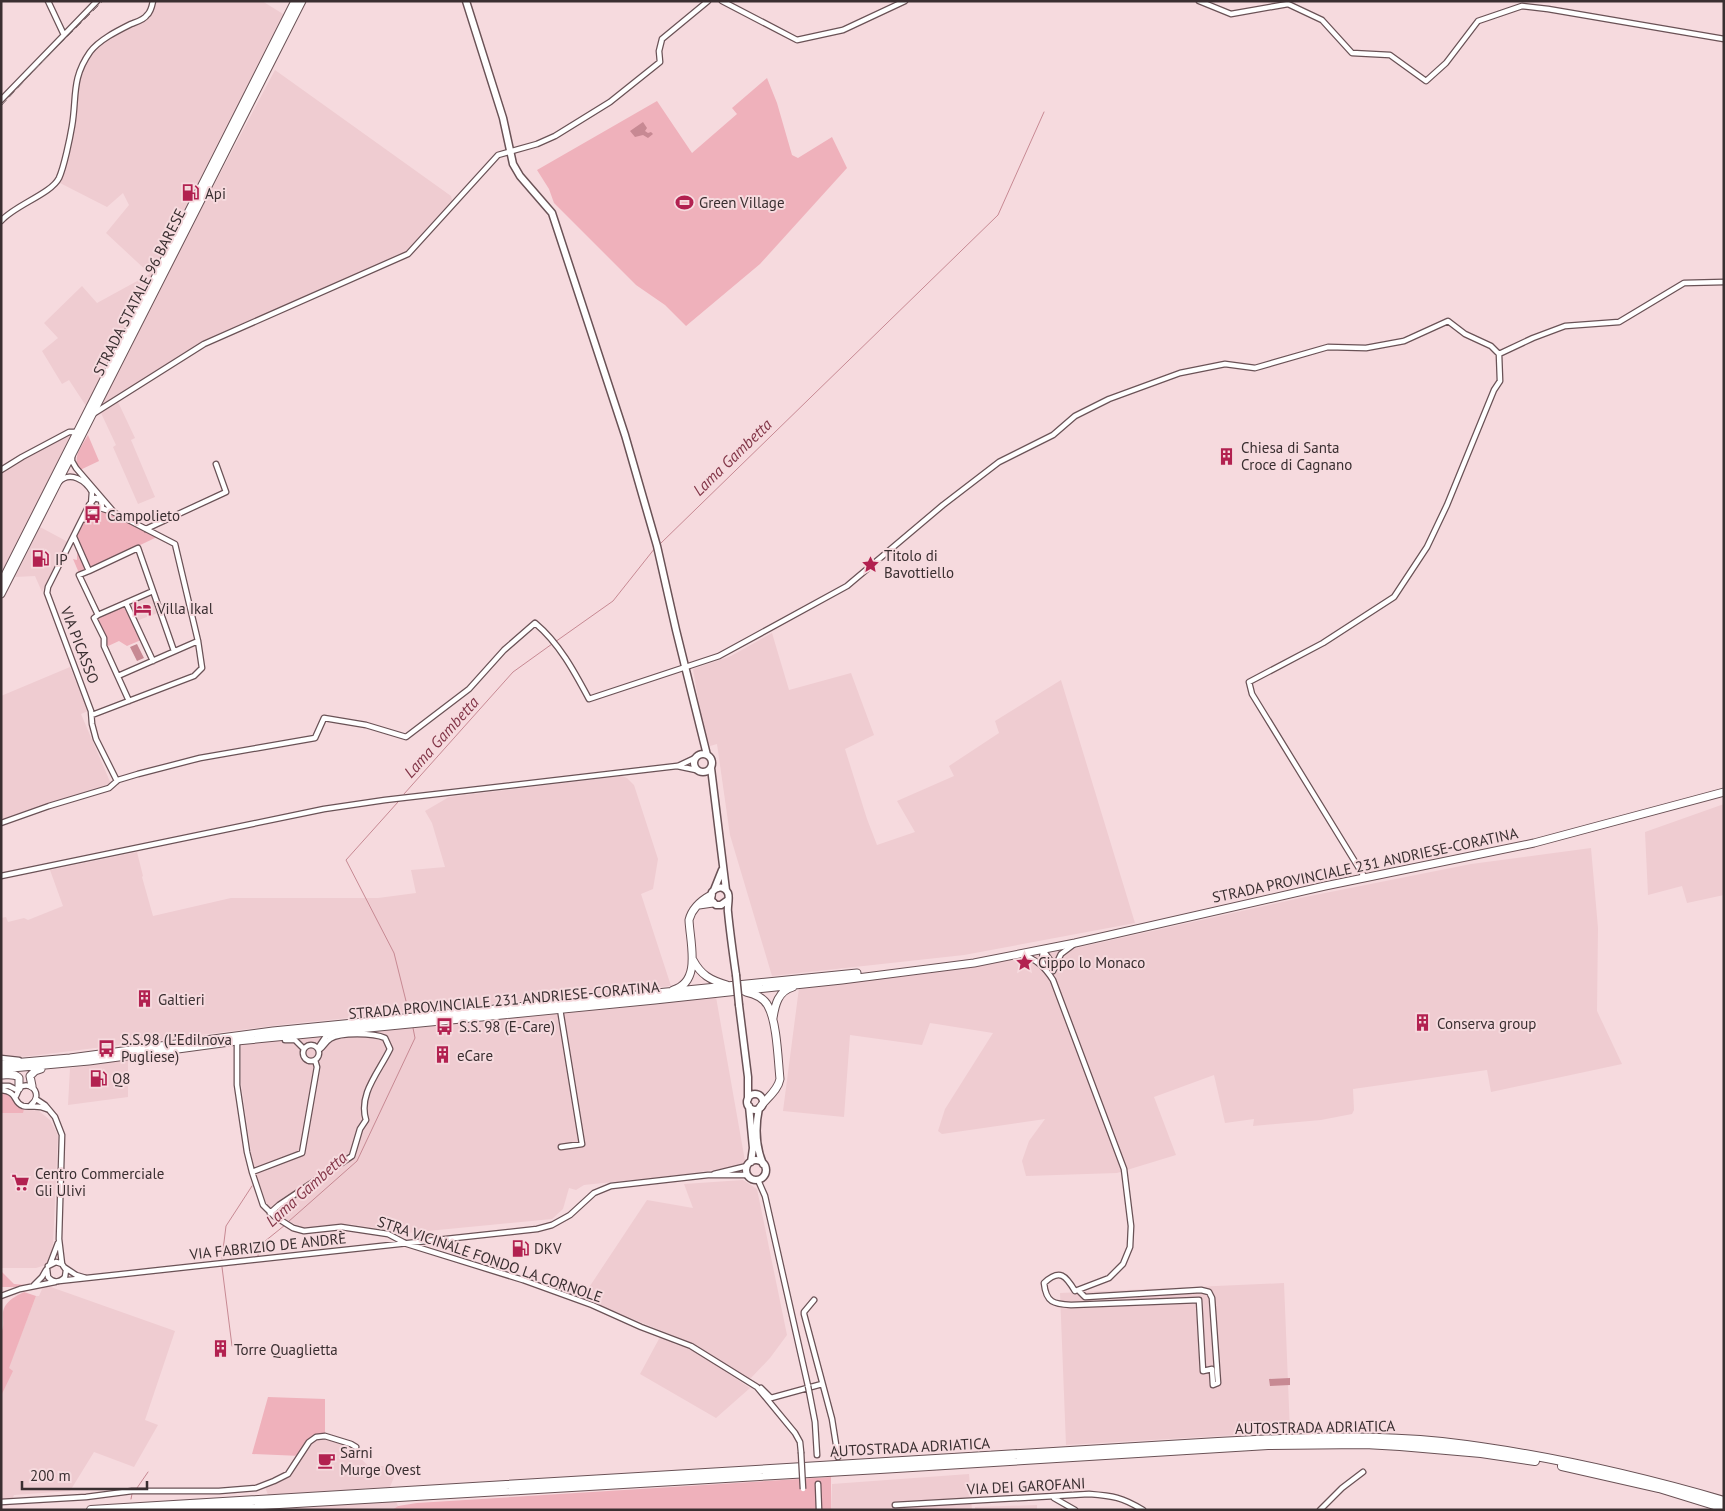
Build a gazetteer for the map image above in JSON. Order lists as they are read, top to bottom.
{
  "streets": {
    "highway": ["AUTOSTRADA ADRIATICA"],
    "main road": ["STRADA STATALE 96 BARESE", "STRADA PROVINCIALE 231 ANDRIESE-CORATINA"],
    "street": [
      "VIA PICASSO",
      "VIA FABRIZIO DE ANDRÈ",
      "STRA VICINALE FONDO LA CORNOLE",
      "VIA DEI GAROFANI"
    ]
  },
  "crossings": [
    ["STRADA PROVINCIALE 231 ANDRIESE-CORATINA", "STRA VICINALE FONDO LA CORNOLE"],
    ["VIA FABRIZIO DE ANDRÈ", "STRA VICINALE FONDO LA CORNOLE"]
  ],
  "water": ["Lama Gambetta"],
  "places": {
    "fuel station": [
      "Api",
      "IP",
      "Q8",
      "DKV"
    ],
    "sports": ["Green Village"],
    "building": [
      "Chiesa di Santa Croce di Cagnano",
      "Galtieri",
      "Conserva group",
      "eCare",
      "Torre Quaglietta"
    ],
    "bus stop": ["Campolieto", "S.S. 98 (E-Care)", "S.S.98 (L’Edilnova Pugliese)"],
    "place": ["Titolo di Bavottiello", "Cippo lo Monaco"],
    "hotel": ["Villa Ikal"],
    "supermarket": ["Centro Commerciale Gli Ulivi"],
    "cafe": ["Sarni Murge Ovest"]
  },
  "scale_bar": "200 m"
}
